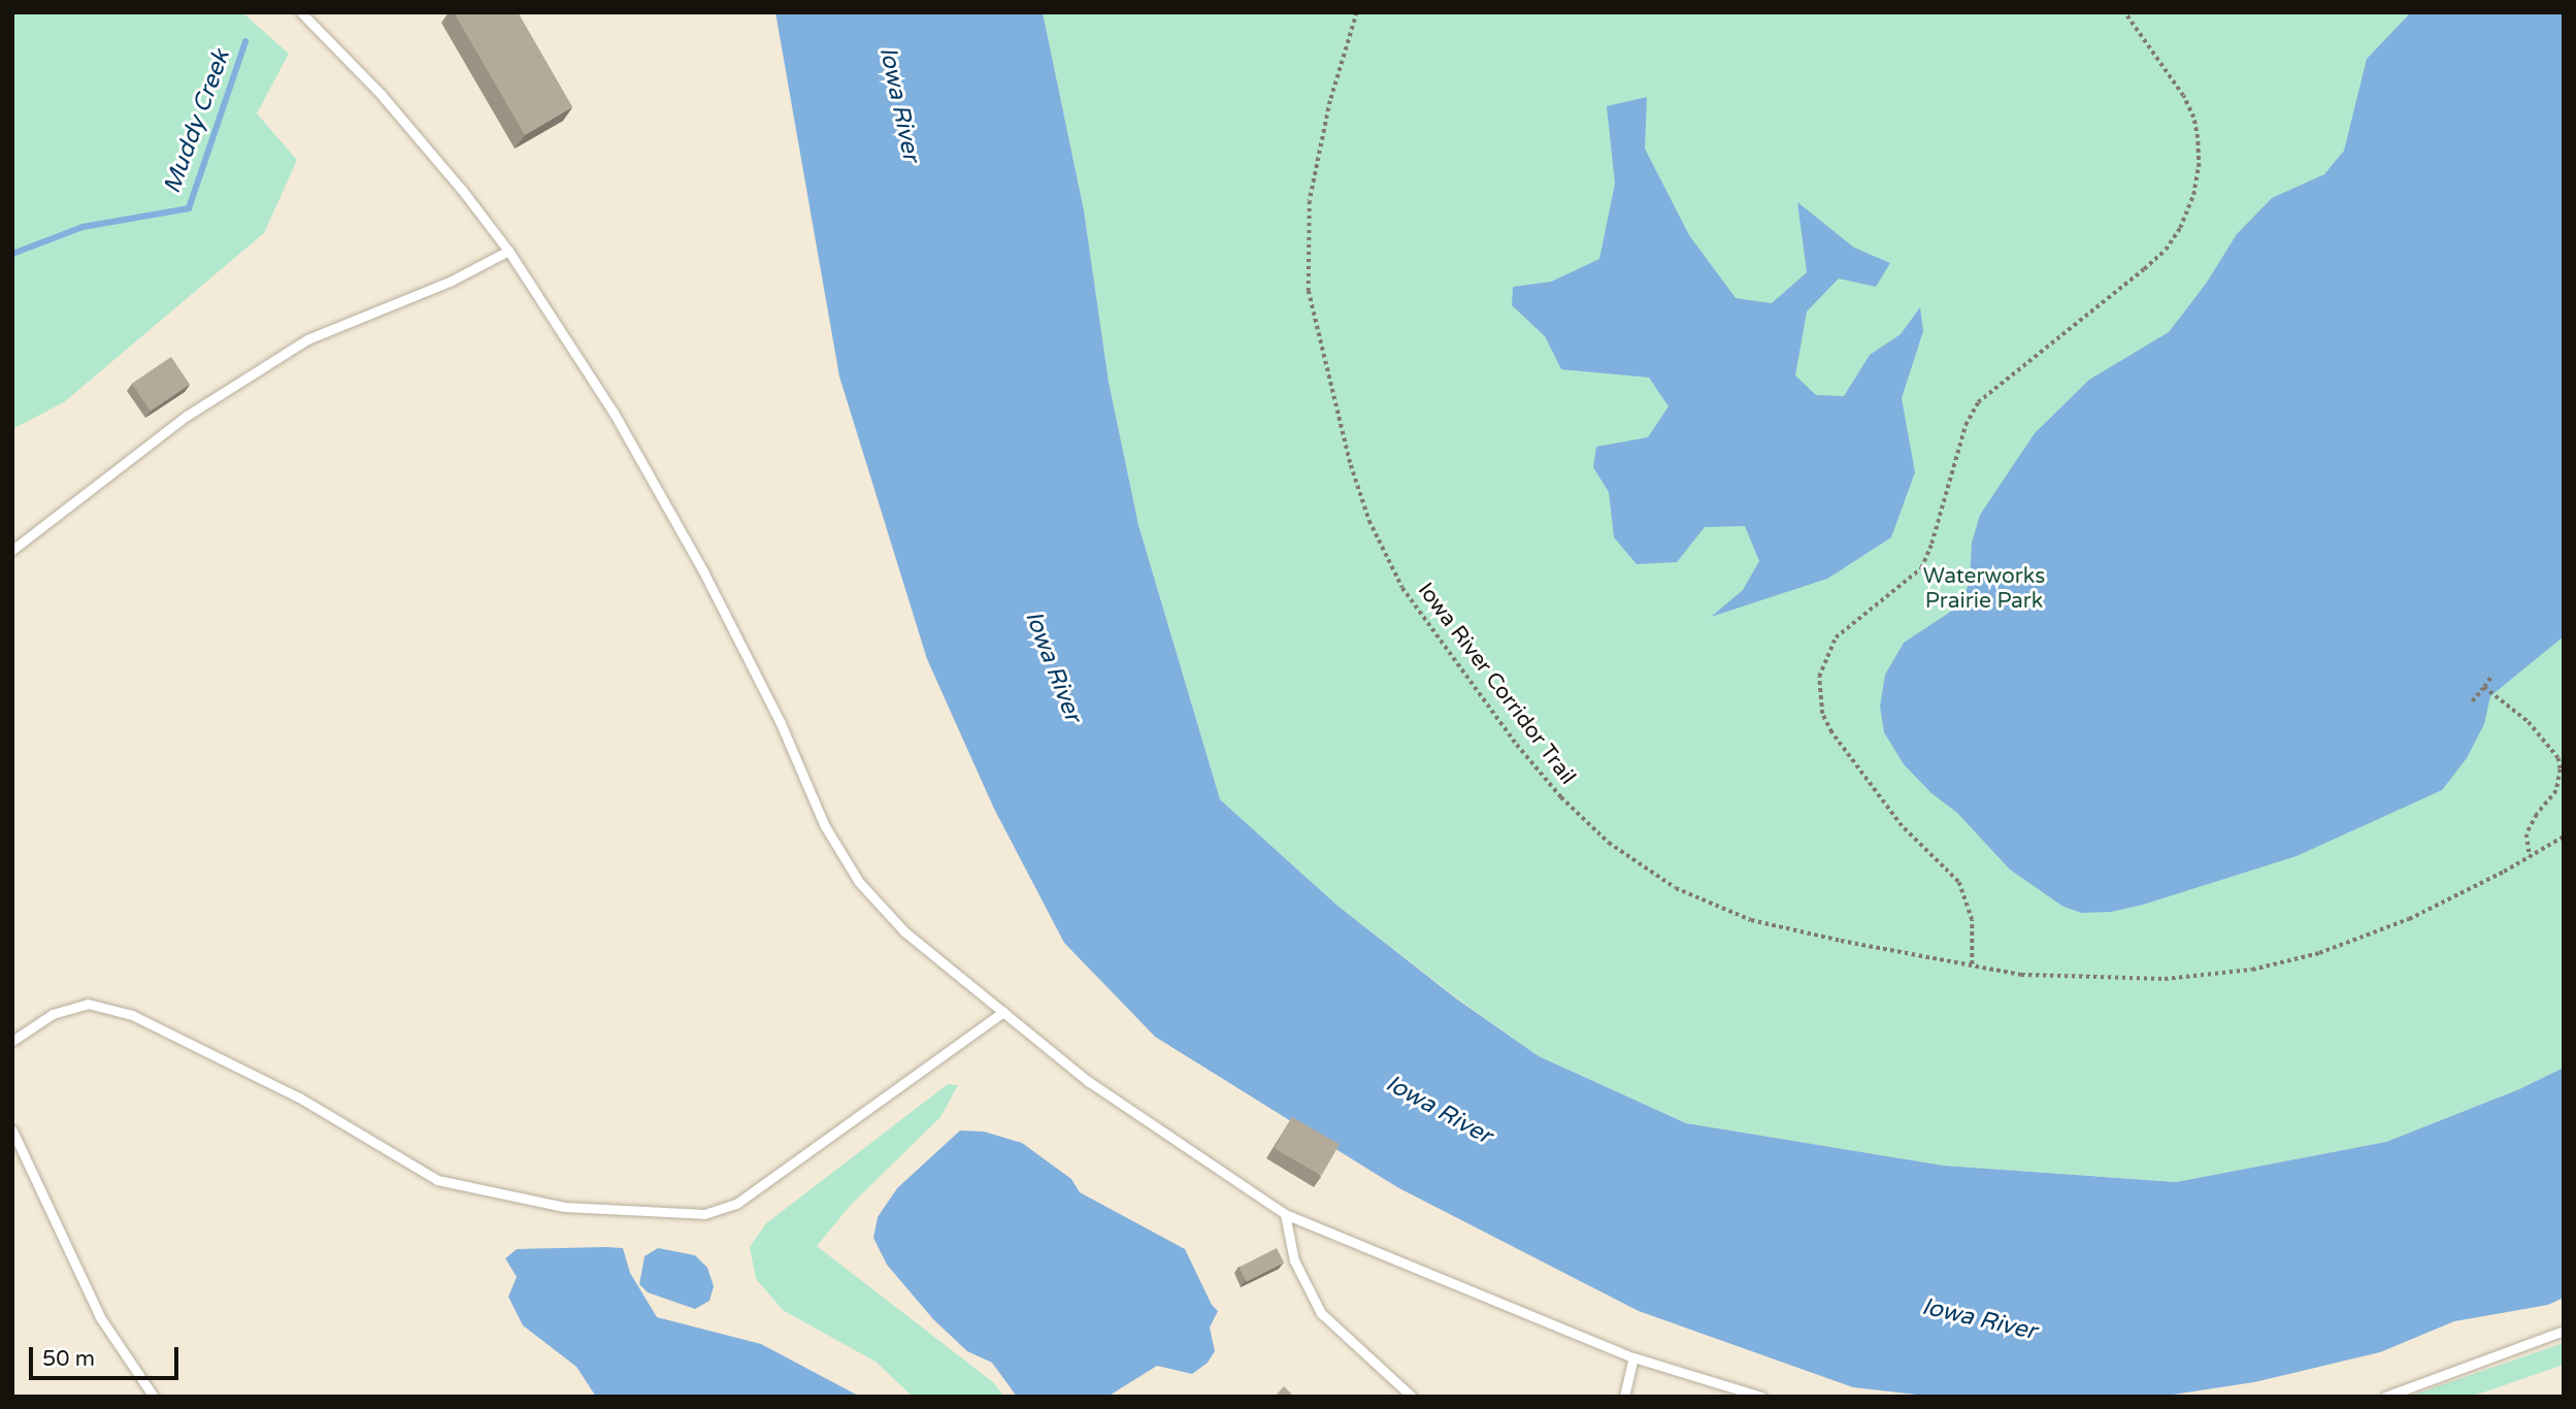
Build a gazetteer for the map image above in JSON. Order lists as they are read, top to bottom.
{
  "streets": {
    "path": ["Iowa River Corridor Trail"]
  },
  "water": ["Iowa River", "Muddy Creek"],
  "parks": ["Waterworks Prairie Park"],
  "scale_bar": "50 m"
}
